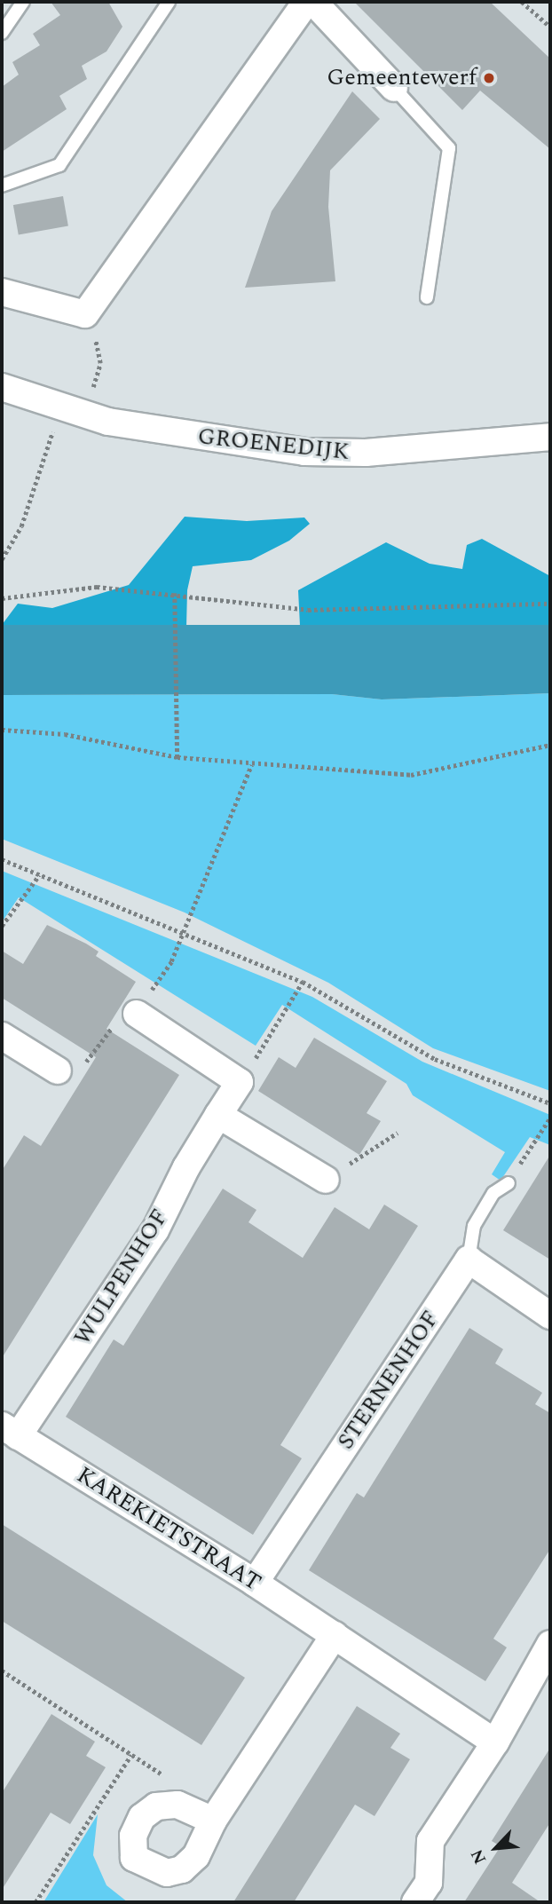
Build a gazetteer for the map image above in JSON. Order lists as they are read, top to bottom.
{
  "streets": {
    "street": [
      "GROENEDIJK",
      "WULPENHOF",
      "STERNENHOF",
      "KAREKIETSTRAAT"
    ]
  },
  "crossings": [
    ["WULPENHOF", "KAREKIETSTRAAT"],
    ["STERNENHOF", "KAREKIETSTRAAT"]
  ],
  "places": ["Gemeentewerf"],
  "north": "bottom left"
}
